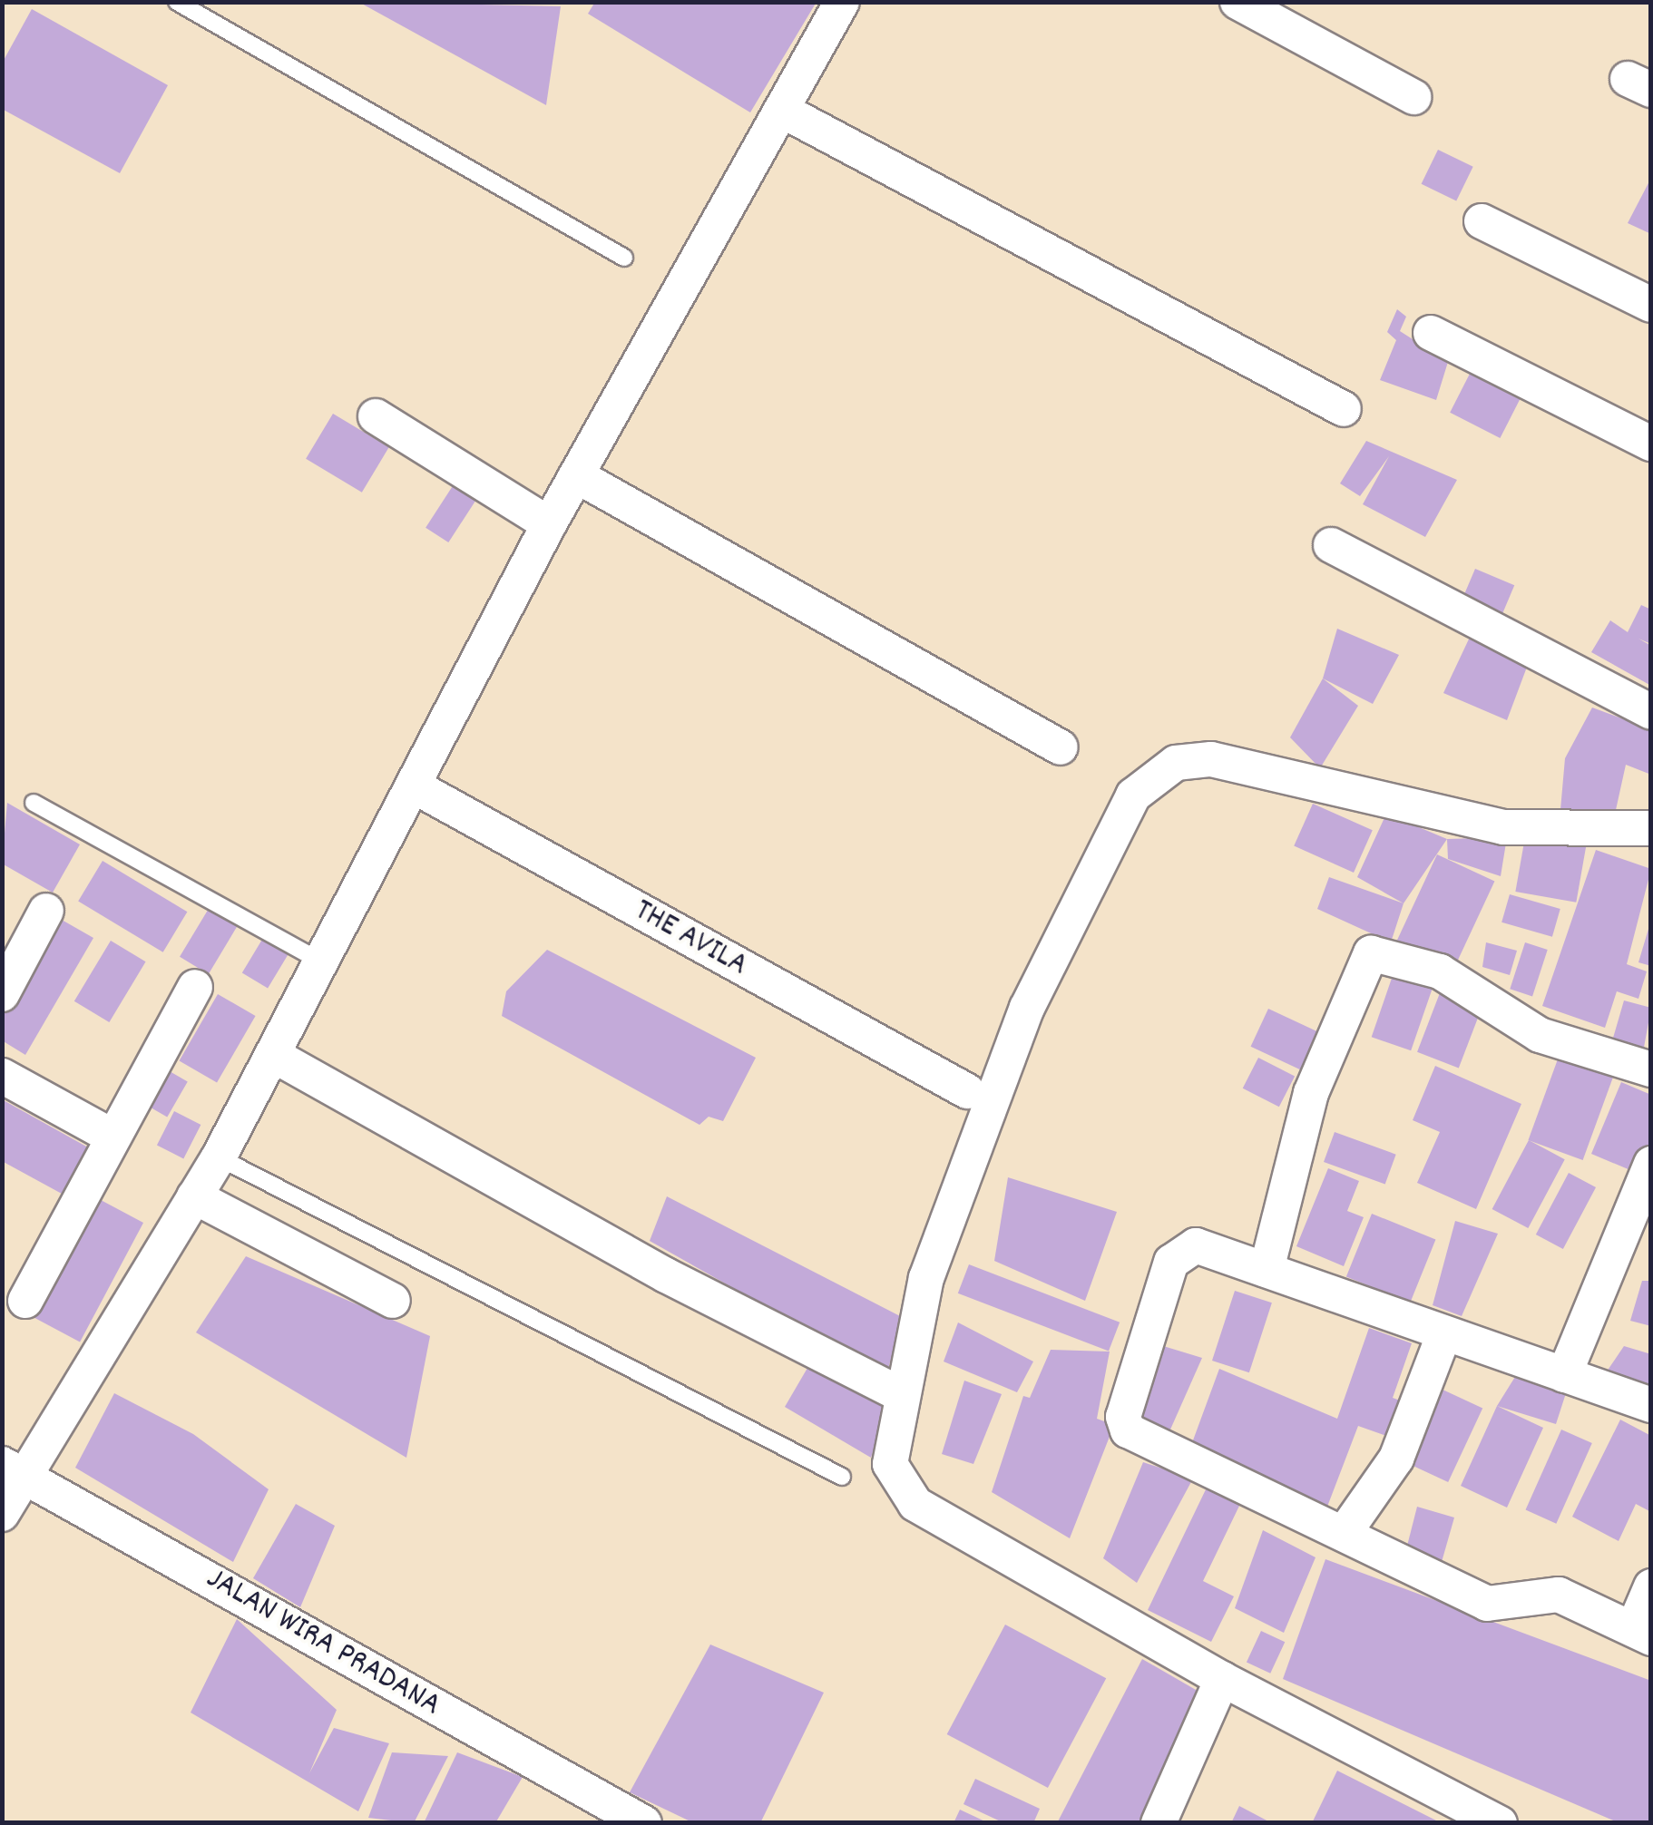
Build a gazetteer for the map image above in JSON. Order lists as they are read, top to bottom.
{
  "streets": {
    "street": ["THE AVILA", "JALAN WIRA PRADANA"]
  }
}
